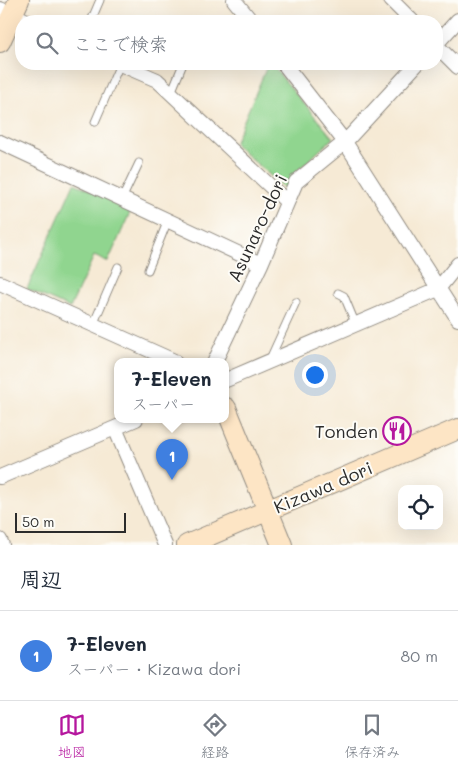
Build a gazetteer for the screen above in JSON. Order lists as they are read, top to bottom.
{
  "streets": {
    "street": ["Asunaro-dori", "Kizawa dori"]
  },
  "places": {
    "restaurant": ["Tonden"]
  },
  "scale_bar": "50 m",
  "page": {
    "search": "ここで検索",
    "popup": ["7-Eleven", "スーパー"],
    "pins": "1",
    "scale": "50 m",
    "heading": "周辺",
    "list": [
      {
        "mark": "1",
        "name": "7-Eleven",
        "note": "スーパー · Kizawa dori",
        "value": "80 m"
      }
    ],
    "nav": ["地図", "経路", "保存済み"]
  }
}
